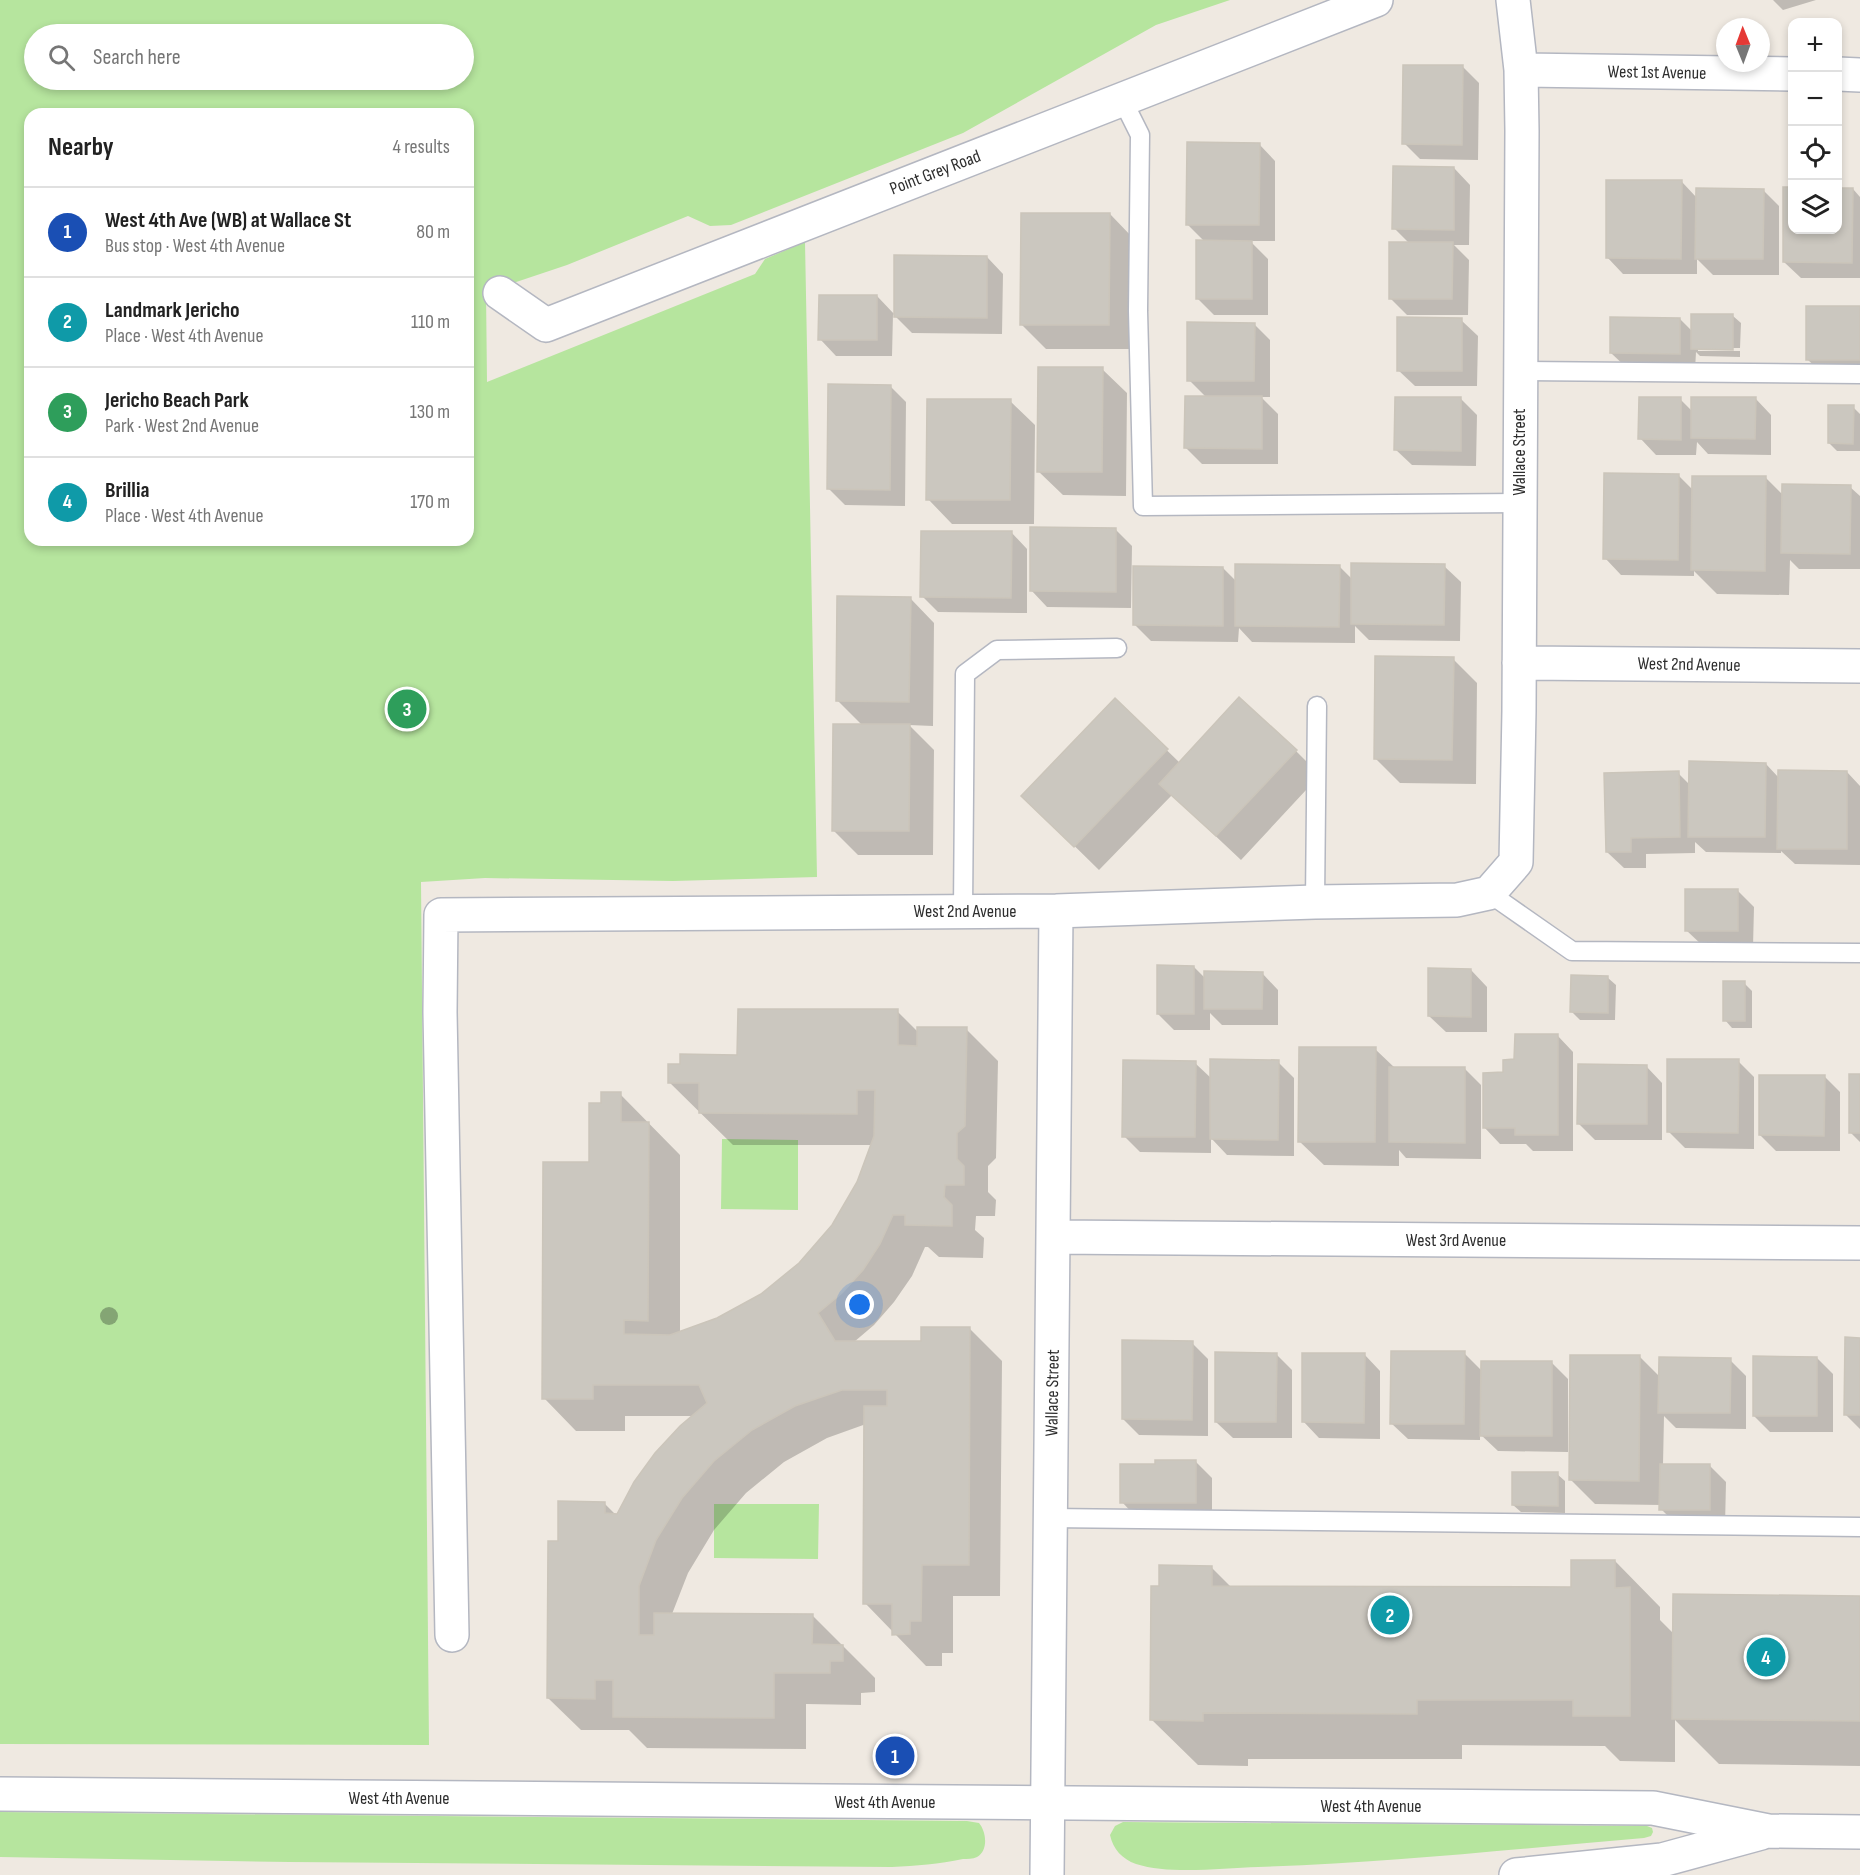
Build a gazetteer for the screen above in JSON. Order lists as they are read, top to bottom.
{
  "streets": {
    "street": [
      "West 1st Avenue",
      "Point Grey Road",
      "Wallace Street",
      "West 2nd Avenue",
      "West 3rd Avenue",
      "West 4th Avenue"
    ]
  },
  "crossings": [
    ["West 1st Avenue", "Wallace Street"],
    ["Wallace Street", "West 2nd Avenue"],
    ["Wallace Street", "West 3rd Avenue"],
    ["Wallace Street", "West 4th Avenue"]
  ],
  "north": "top",
  "page": {
    "map_buttons": ["+", "−"],
    "search": "Search here",
    "heading": ["Nearby", "4 results"],
    "list": [
      {
        "mark": "1",
        "name": "West 4th Ave (WB) at Wallace St",
        "note": "Bus stop · West 4th Avenue",
        "value": "80 m"
      },
      {
        "mark": "2",
        "name": "Landmark Jericho",
        "note": "Place · West 4th Avenue",
        "value": "110 m"
      },
      {
        "mark": "3",
        "name": "Jericho Beach Park",
        "note": "Park · West 2nd Avenue",
        "value": "130 m"
      },
      {
        "mark": "4",
        "name": "Brillia",
        "note": "Place · West 4th Avenue",
        "value": "170 m"
      }
    ],
    "pins": [
      "3",
      "2",
      "4",
      "1"
    ]
  }
}
